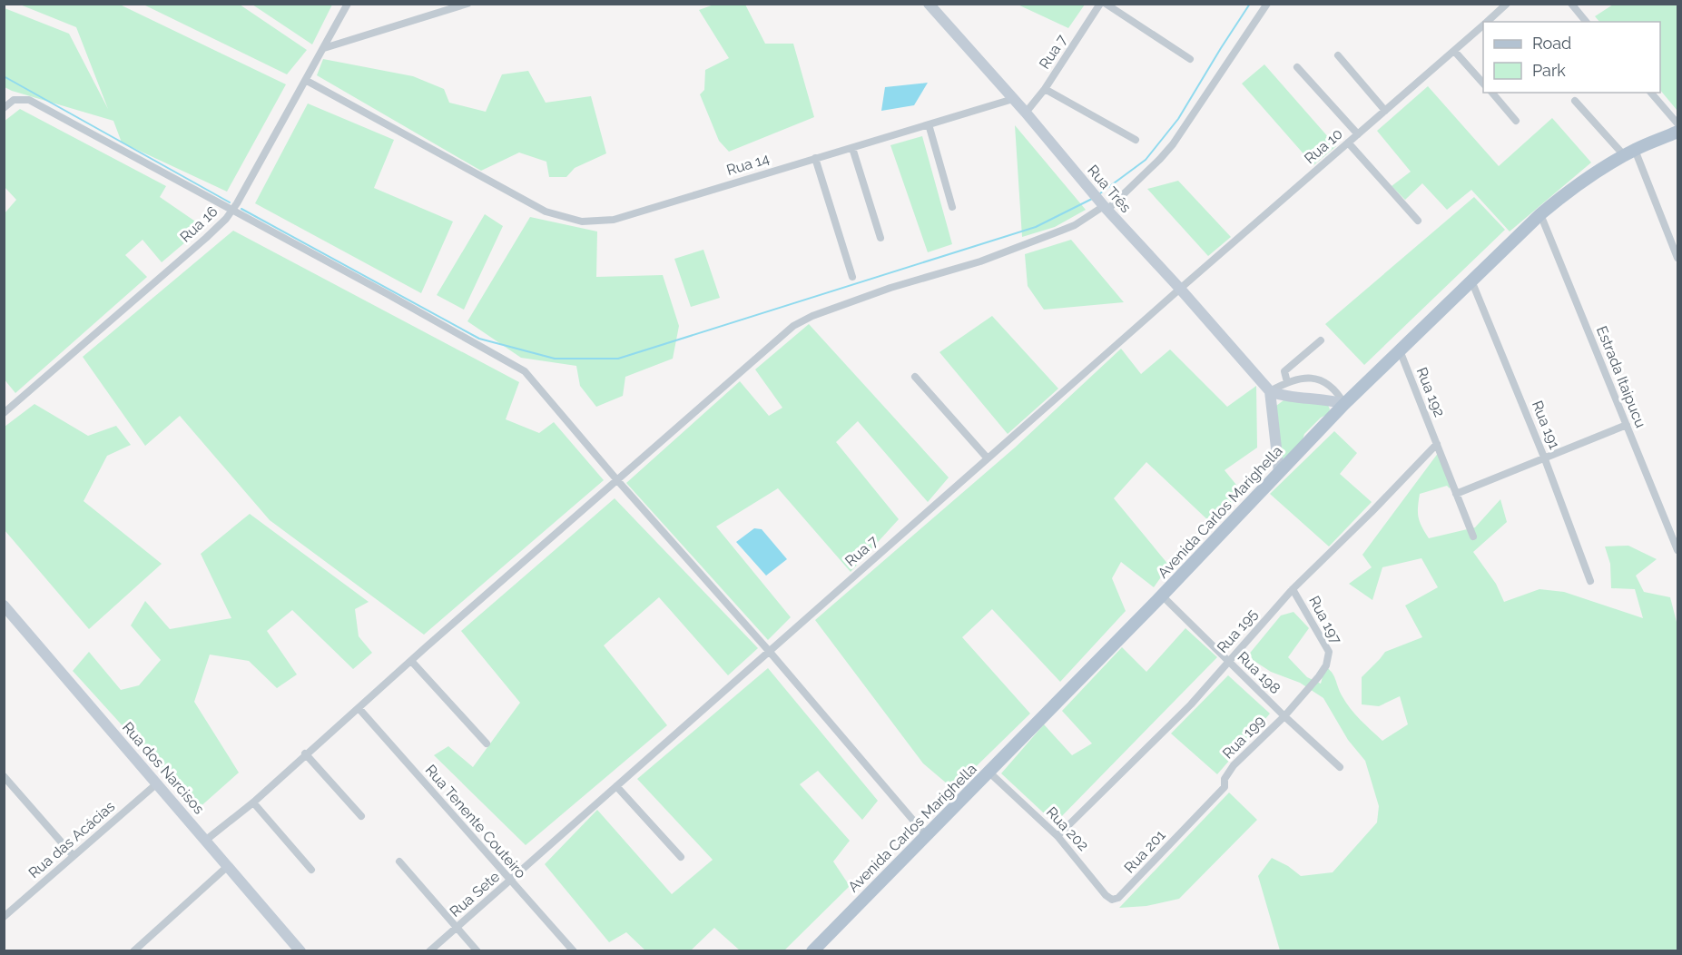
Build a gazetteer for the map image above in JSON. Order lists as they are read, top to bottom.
{
  "streets": {
    "main road": ["Rua Três", "Avenida Carlos Marighella", "Rua dos Narcisos"],
    "street": [
      "Rua 7",
      "Rua 10",
      "Rua 14",
      "Rua 16",
      "Estrada Itaipucu",
      "Rua 192",
      "Rua 191",
      "Rua 197",
      "Rua 195",
      "Rua 198",
      "Rua 199",
      "Rua Tenente Couteiro",
      "Rua 202",
      "Rua das Acácias",
      "Rua 201",
      "Rua Sete"
    ]
  },
  "crossings": [
    ["Rua 7", "Rua 10"],
    ["Rua 7", "Rua Três"],
    ["Rua 7", "Rua Sete"],
    ["Rua 10", "Rua Três"],
    ["Rua 14", "Rua Três"],
    ["Rua 14", "Rua 16"],
    ["Estrada Itaipucu", "Avenida Carlos Marighella"],
    ["Rua 192", "Avenida Carlos Marighella"],
    ["Rua 192", "Rua 195"],
    ["Rua 191", "Avenida Carlos Marighella"],
    ["Avenida Carlos Marighella", "Rua 198"],
    ["Avenida Carlos Marighella", "Rua 202"],
    ["Rua 197", "Rua 195"],
    ["Rua 197", "Rua 198"],
    ["Rua 197", "Rua 199"],
    ["Rua 195", "Rua 198"],
    ["Rua 195", "Rua 202"],
    ["Rua 198", "Rua 199"],
    ["Rua 199", "Rua 201"],
    ["Rua dos Narcisos", "Rua das Acácias"],
    ["Rua Tenente Couteiro", "Rua Sete"],
    ["Rua 202", "Rua 201"]
  ],
  "legend": ["Road", "Park"]
}
